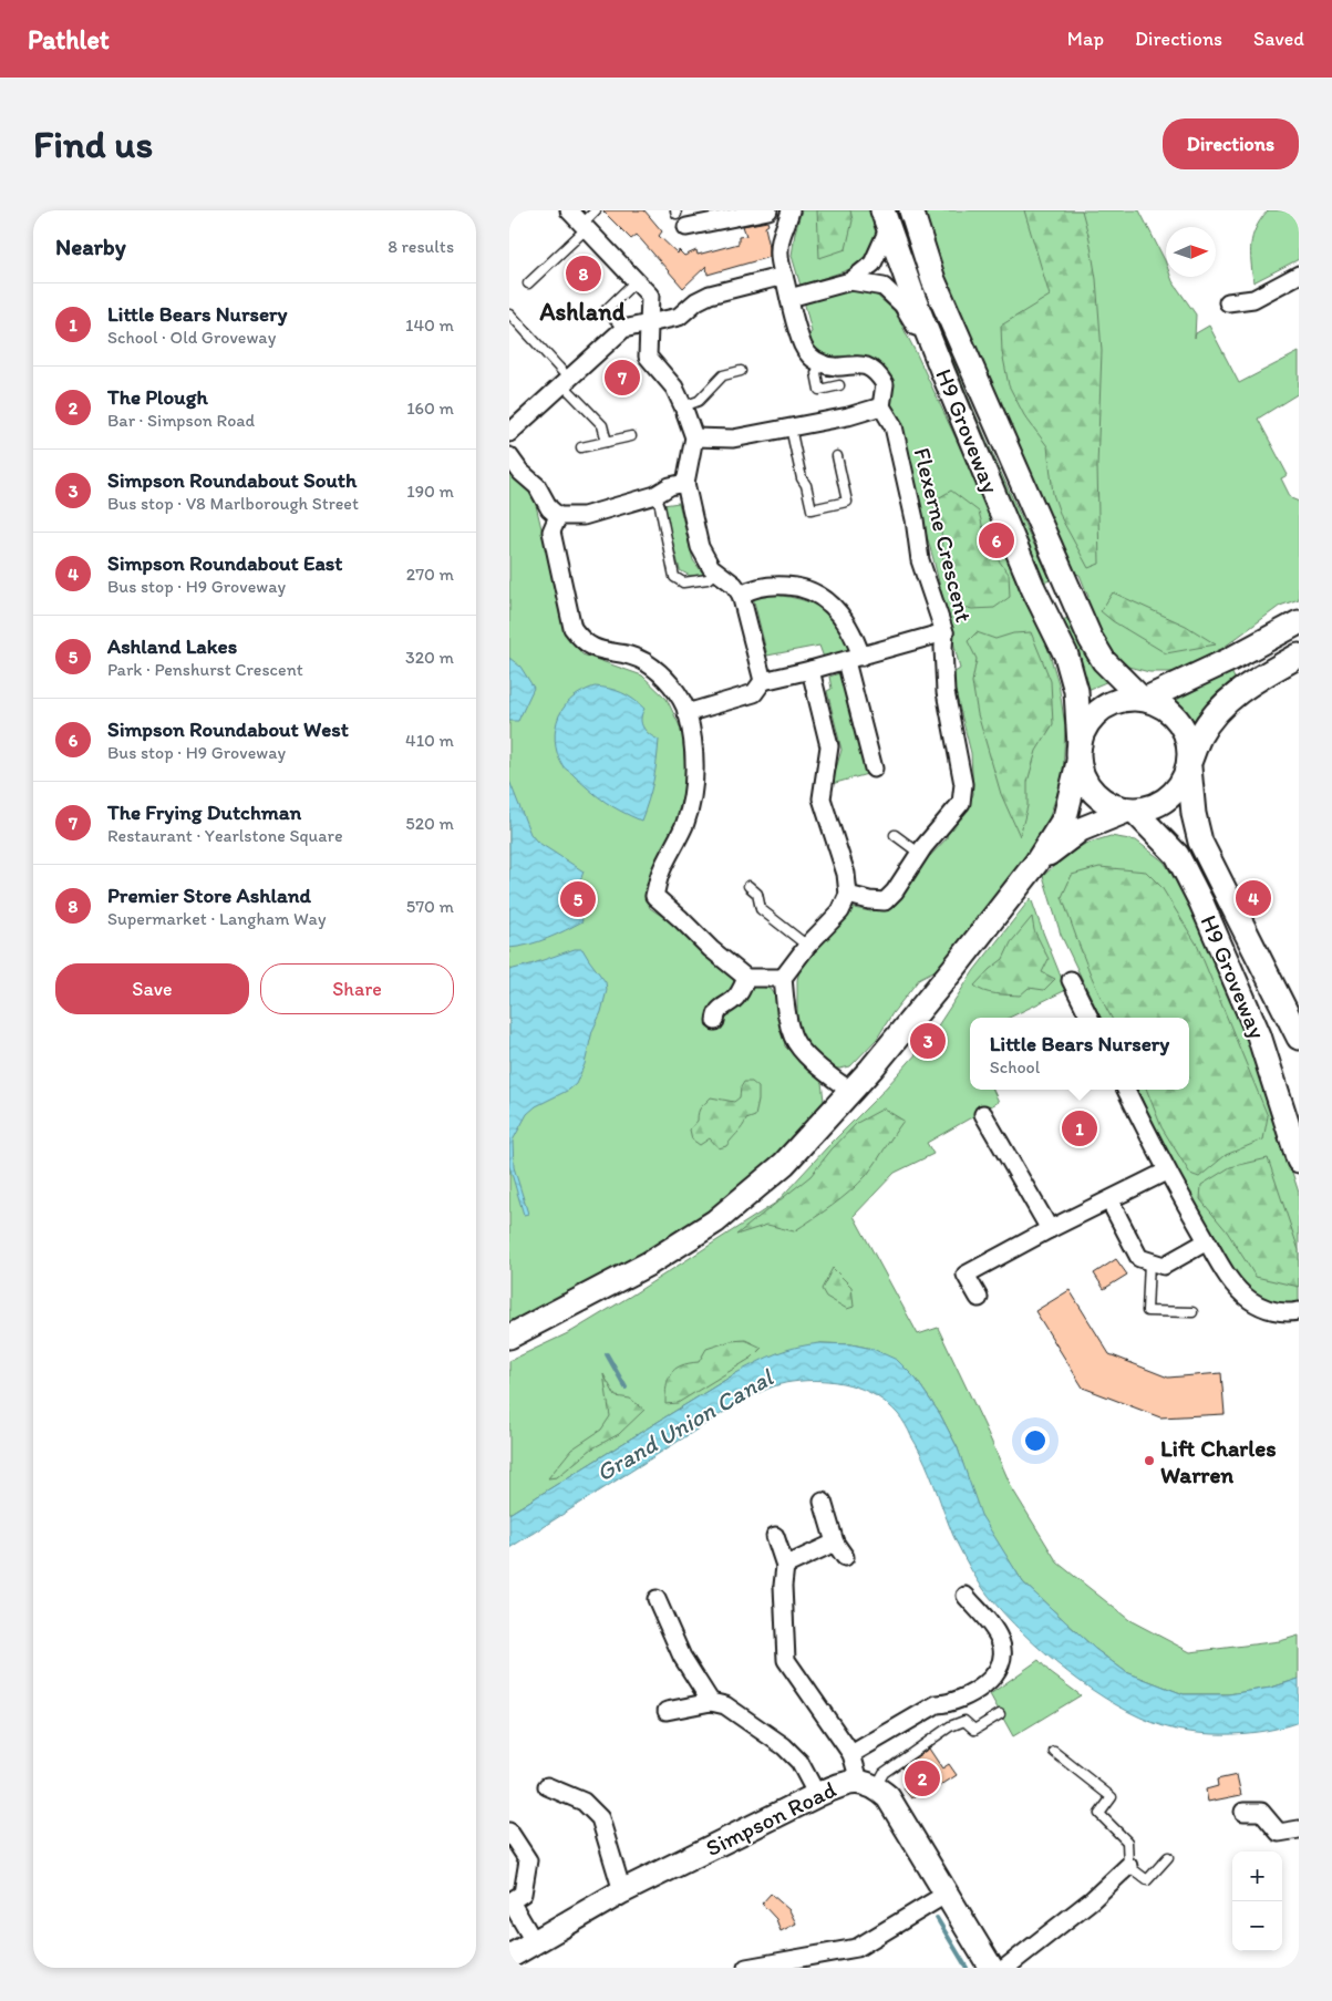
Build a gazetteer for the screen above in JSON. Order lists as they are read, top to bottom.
{
  "streets": {
    "street": ["H9 Groveway", "Flexerne Crescent", "Simpson Road"]
  },
  "districts": ["Ashland"],
  "water": ["Grand Union Canal"],
  "places": ["Lift Charles Warren"],
  "north": "right",
  "page": {
    "header": "Pathlet",
    "nav": ["Map", "Directions", "Saved"],
    "buttons": [
      "Directions",
      ["Save", "Share"]
    ],
    "title": "Find us",
    "heading": ["Nearby", "8 results"],
    "pins": [
      "8",
      "7",
      "6",
      "4",
      "5",
      "3",
      "1",
      "2"
    ],
    "list": [
      {
        "mark": "1",
        "name": "Little Bears Nursery",
        "note": "School · Old Groveway",
        "value": "140 m"
      },
      {
        "mark": "2",
        "name": "The Plough",
        "note": "Bar · Simpson Road",
        "value": "160 m"
      },
      {
        "mark": "3",
        "name": "Simpson Roundabout South",
        "note": "Bus stop · V8 Marlborough Street",
        "value": "190 m"
      },
      {
        "mark": "4",
        "name": "Simpson Roundabout East",
        "note": "Bus stop · H9 Groveway",
        "value": "270 m"
      },
      {
        "mark": "5",
        "name": "Ashland Lakes",
        "note": "Park · Penshurst Crescent",
        "value": "320 m"
      },
      {
        "mark": "6",
        "name": "Simpson Roundabout West",
        "note": "Bus stop · H9 Groveway",
        "value": "410 m"
      },
      {
        "mark": "7",
        "name": "The Frying Dutchman",
        "note": "Restaurant · Yearlstone Square",
        "value": "520 m"
      },
      {
        "mark": "8",
        "name": "Premier Store Ashland",
        "note": "Supermarket · Langham Way",
        "value": "570 m"
      }
    ],
    "popup": ["Little Bears Nursery", "School"],
    "map_buttons": ["+", "−"]
  }
}
